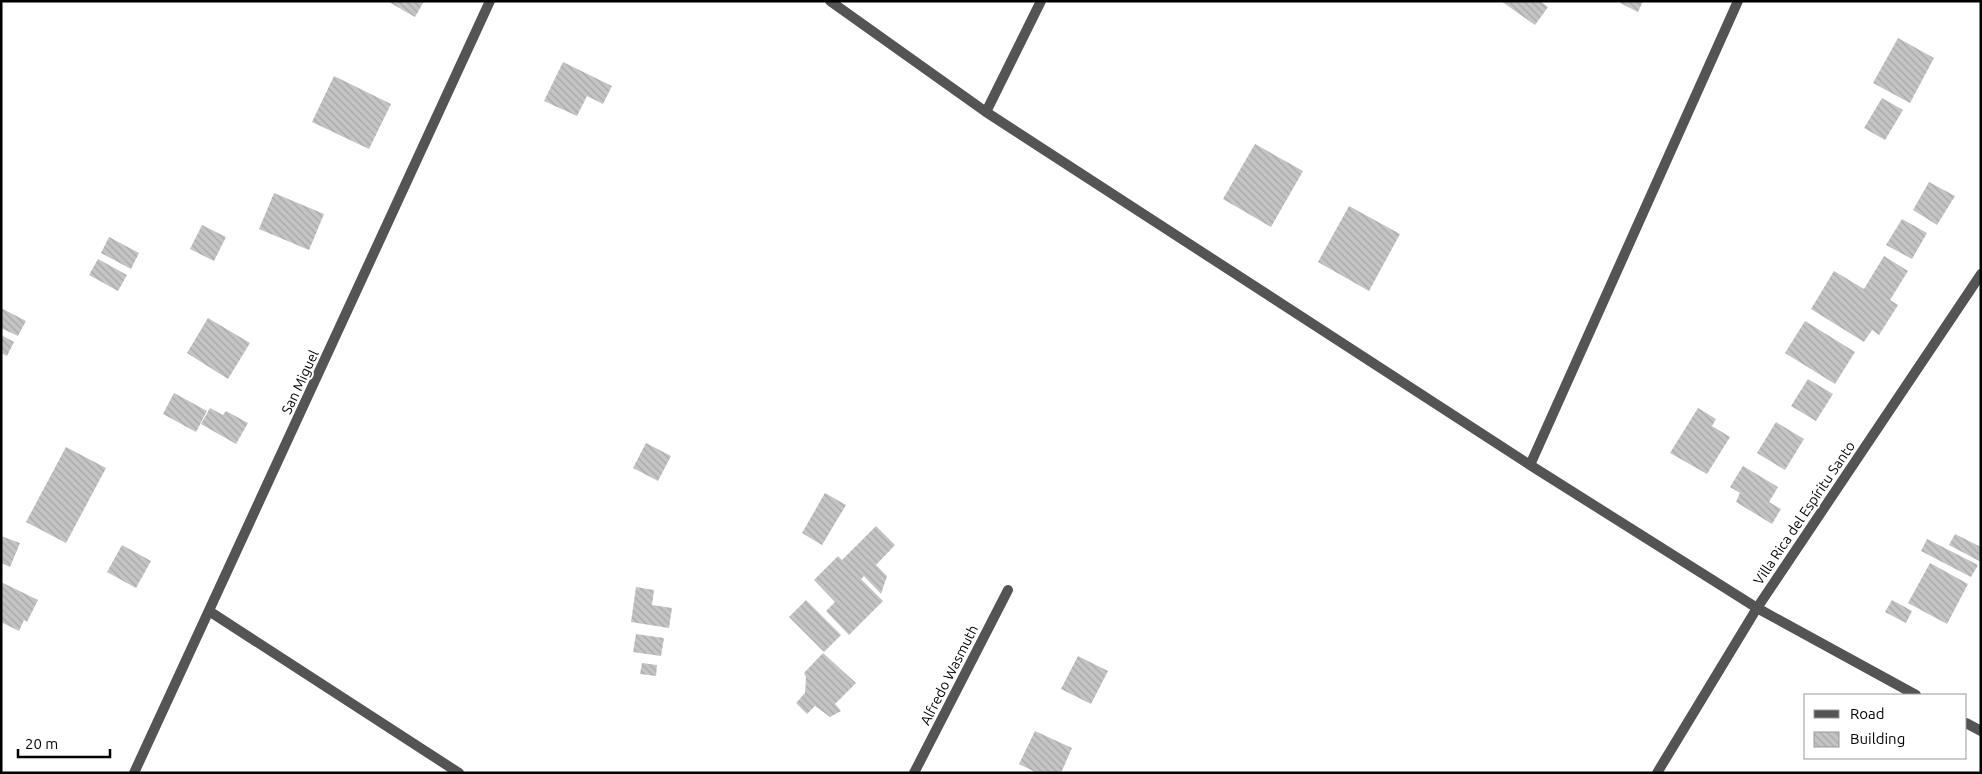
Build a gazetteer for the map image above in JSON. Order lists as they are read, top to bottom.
{
  "streets": {
    "street": ["San Miguel", "Villa Rica del Espíritu Santo", "Alfredo Wasmuth"]
  },
  "legend": ["Road", "Building"],
  "scale_bar": "20 m"
}
